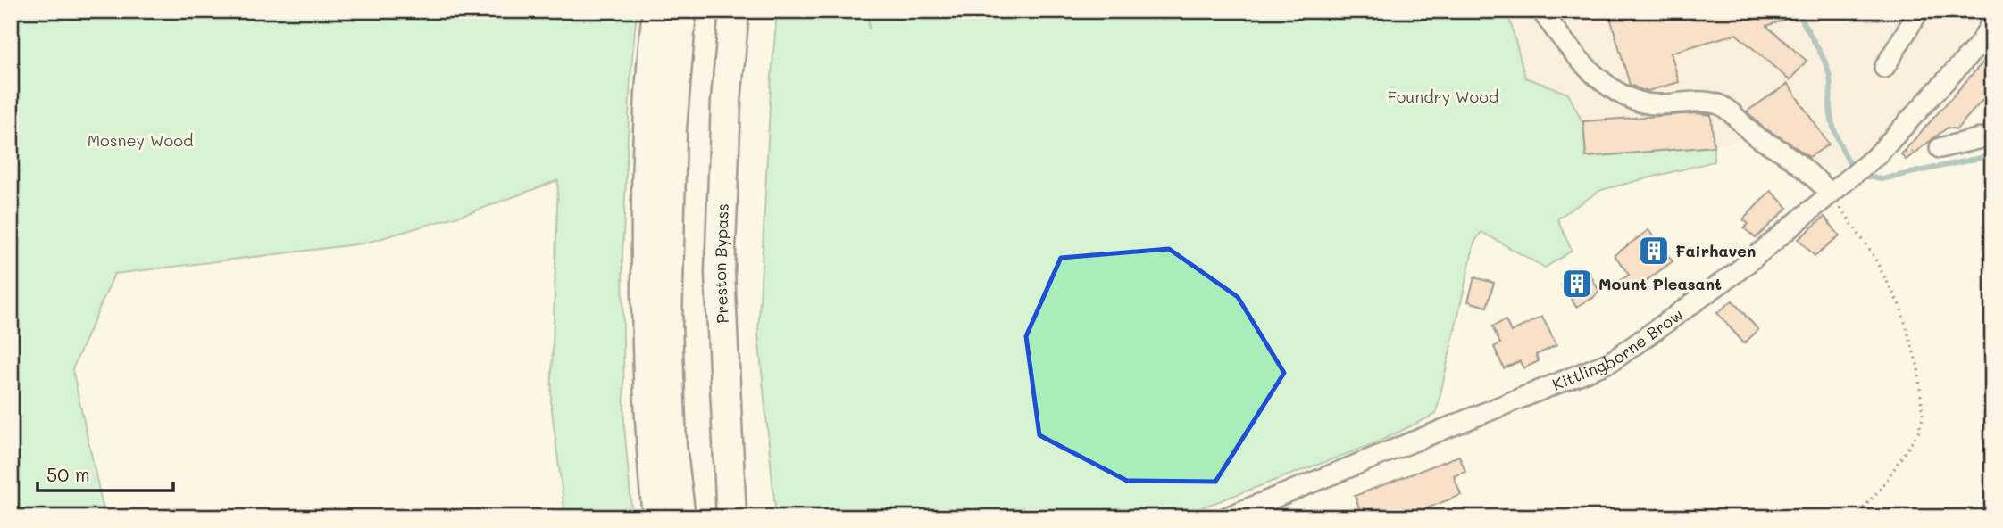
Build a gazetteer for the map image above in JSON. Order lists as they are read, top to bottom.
{
  "streets": {
    "highway": ["Preston Bypass"],
    "street": ["Kittlingborne Brow"]
  },
  "parks": ["Foundry Wood", "Mosney Wood"],
  "places": {
    "building": ["Fairhaven", "Mount Pleasant"]
  },
  "scale_bar": "50 m"
}
